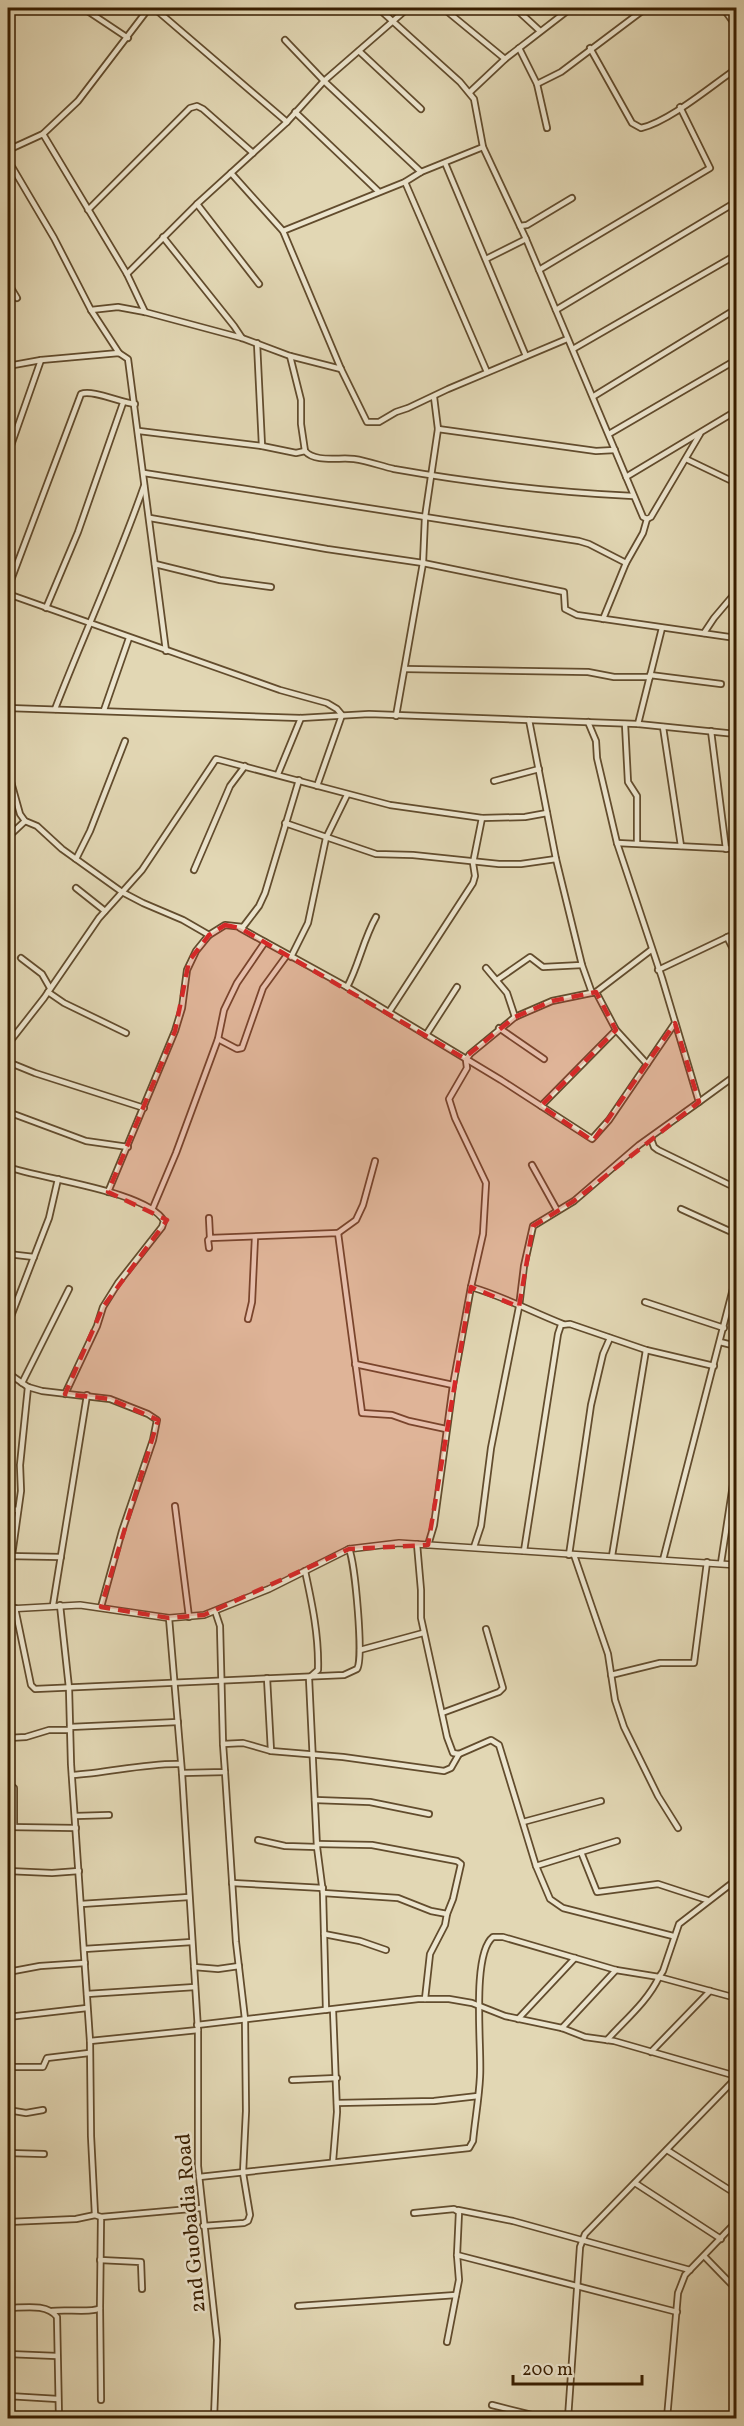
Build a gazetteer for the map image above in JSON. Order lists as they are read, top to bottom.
{
  "streets": {
    "street": ["2nd Guobadia Road"]
  },
  "scale_bar": "200 m"
}
